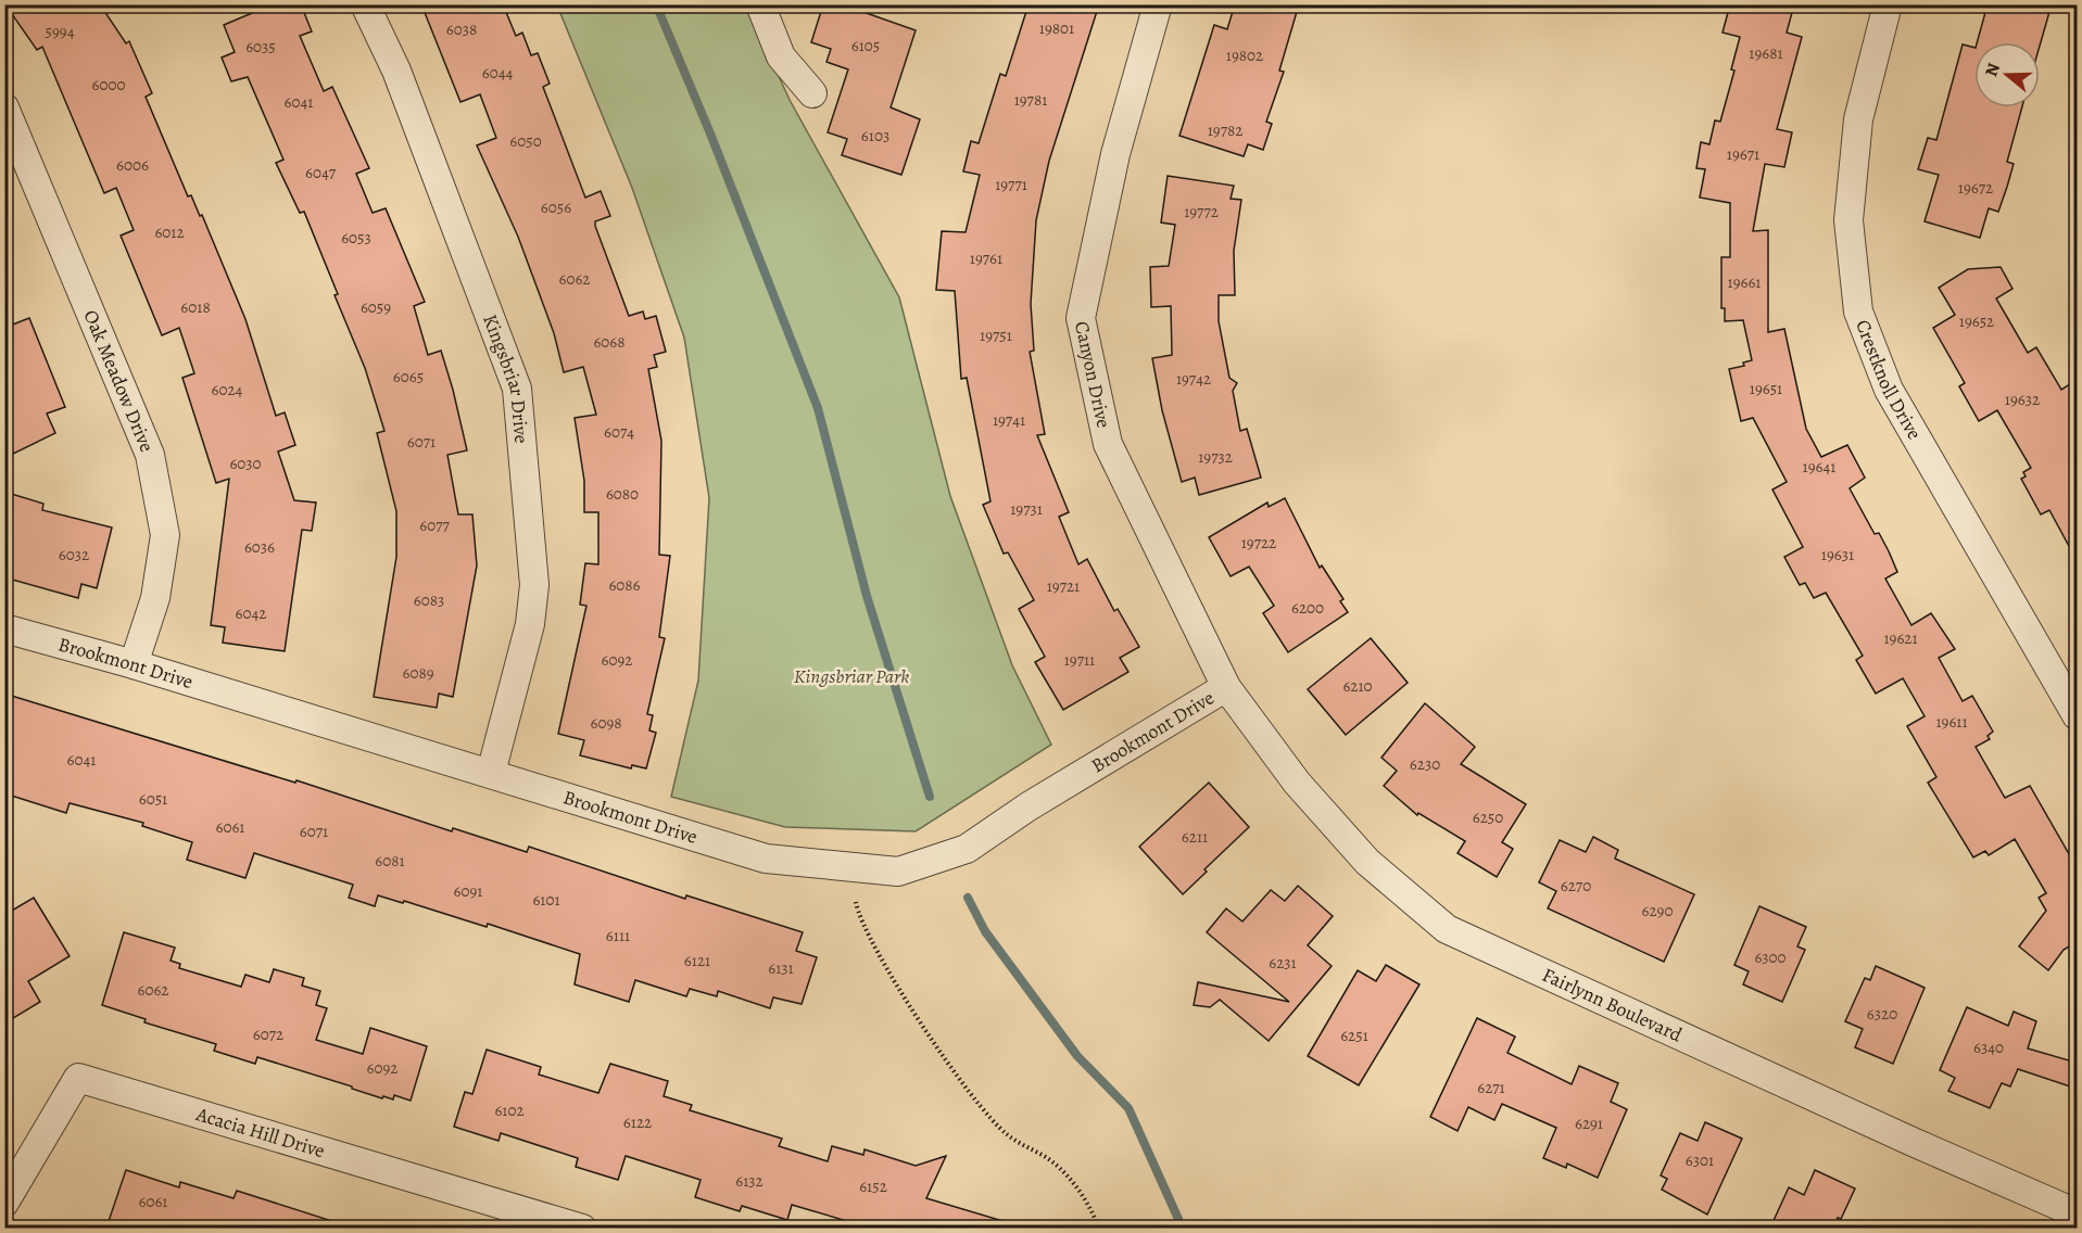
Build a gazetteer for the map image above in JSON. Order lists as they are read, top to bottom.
{
  "streets": {
    "street": [
      "Canyon Drive",
      "Crestknoll Drive",
      "Oak Meadow Drive",
      "Kingsbriar Drive",
      "Brookmont Drive",
      "Fairlynn Boulevard",
      "Acacia Hill Drive"
    ]
  },
  "crossings": [
    ["Canyon Drive", "Brookmont Drive"],
    ["Canyon Drive", "Fairlynn Boulevard"],
    ["Oak Meadow Drive", "Brookmont Drive"],
    ["Kingsbriar Drive", "Brookmont Drive"],
    ["Brookmont Drive", "Fairlynn Boulevard"]
  ],
  "parks": ["Kingsbriar Park"],
  "house_numbers": [
    "19801",
    "6038",
    "5994",
    "6105",
    "6035",
    "19681",
    "19802",
    "6044",
    "6000",
    "19781",
    "6041",
    "19782",
    "6103",
    "6050",
    "19671",
    "6006",
    "6047",
    "19771",
    "19672",
    "6056",
    "19772",
    "6012",
    "6053",
    "19761",
    "6062",
    "19661",
    "6018",
    "6059",
    "19652",
    "19751",
    "6068",
    "6065",
    "19742",
    "19651",
    "6024",
    "19632",
    "19741",
    "6074",
    "6071",
    "19732",
    "6030",
    "19641",
    "6080",
    "19731",
    "6077",
    "19722",
    "6036",
    "6032",
    "19631",
    "6086",
    "19721",
    "6083",
    "6200",
    "6042",
    "19621",
    "6092",
    "19711",
    "6089",
    "6210",
    "19611",
    "6098",
    "6041",
    "6230",
    "6051",
    "6250",
    "6061",
    "6071",
    "6211",
    "6081",
    "6270",
    "6091",
    "6101",
    "6290",
    "6111",
    "6300",
    "6121",
    "6231",
    "6131",
    "6062",
    "6320",
    "6072",
    "6251",
    "6340",
    "6092",
    "6271",
    "6102",
    "6122",
    "6291",
    "6301",
    "6132",
    "6152",
    "6061"
  ],
  "north": "left"
}
